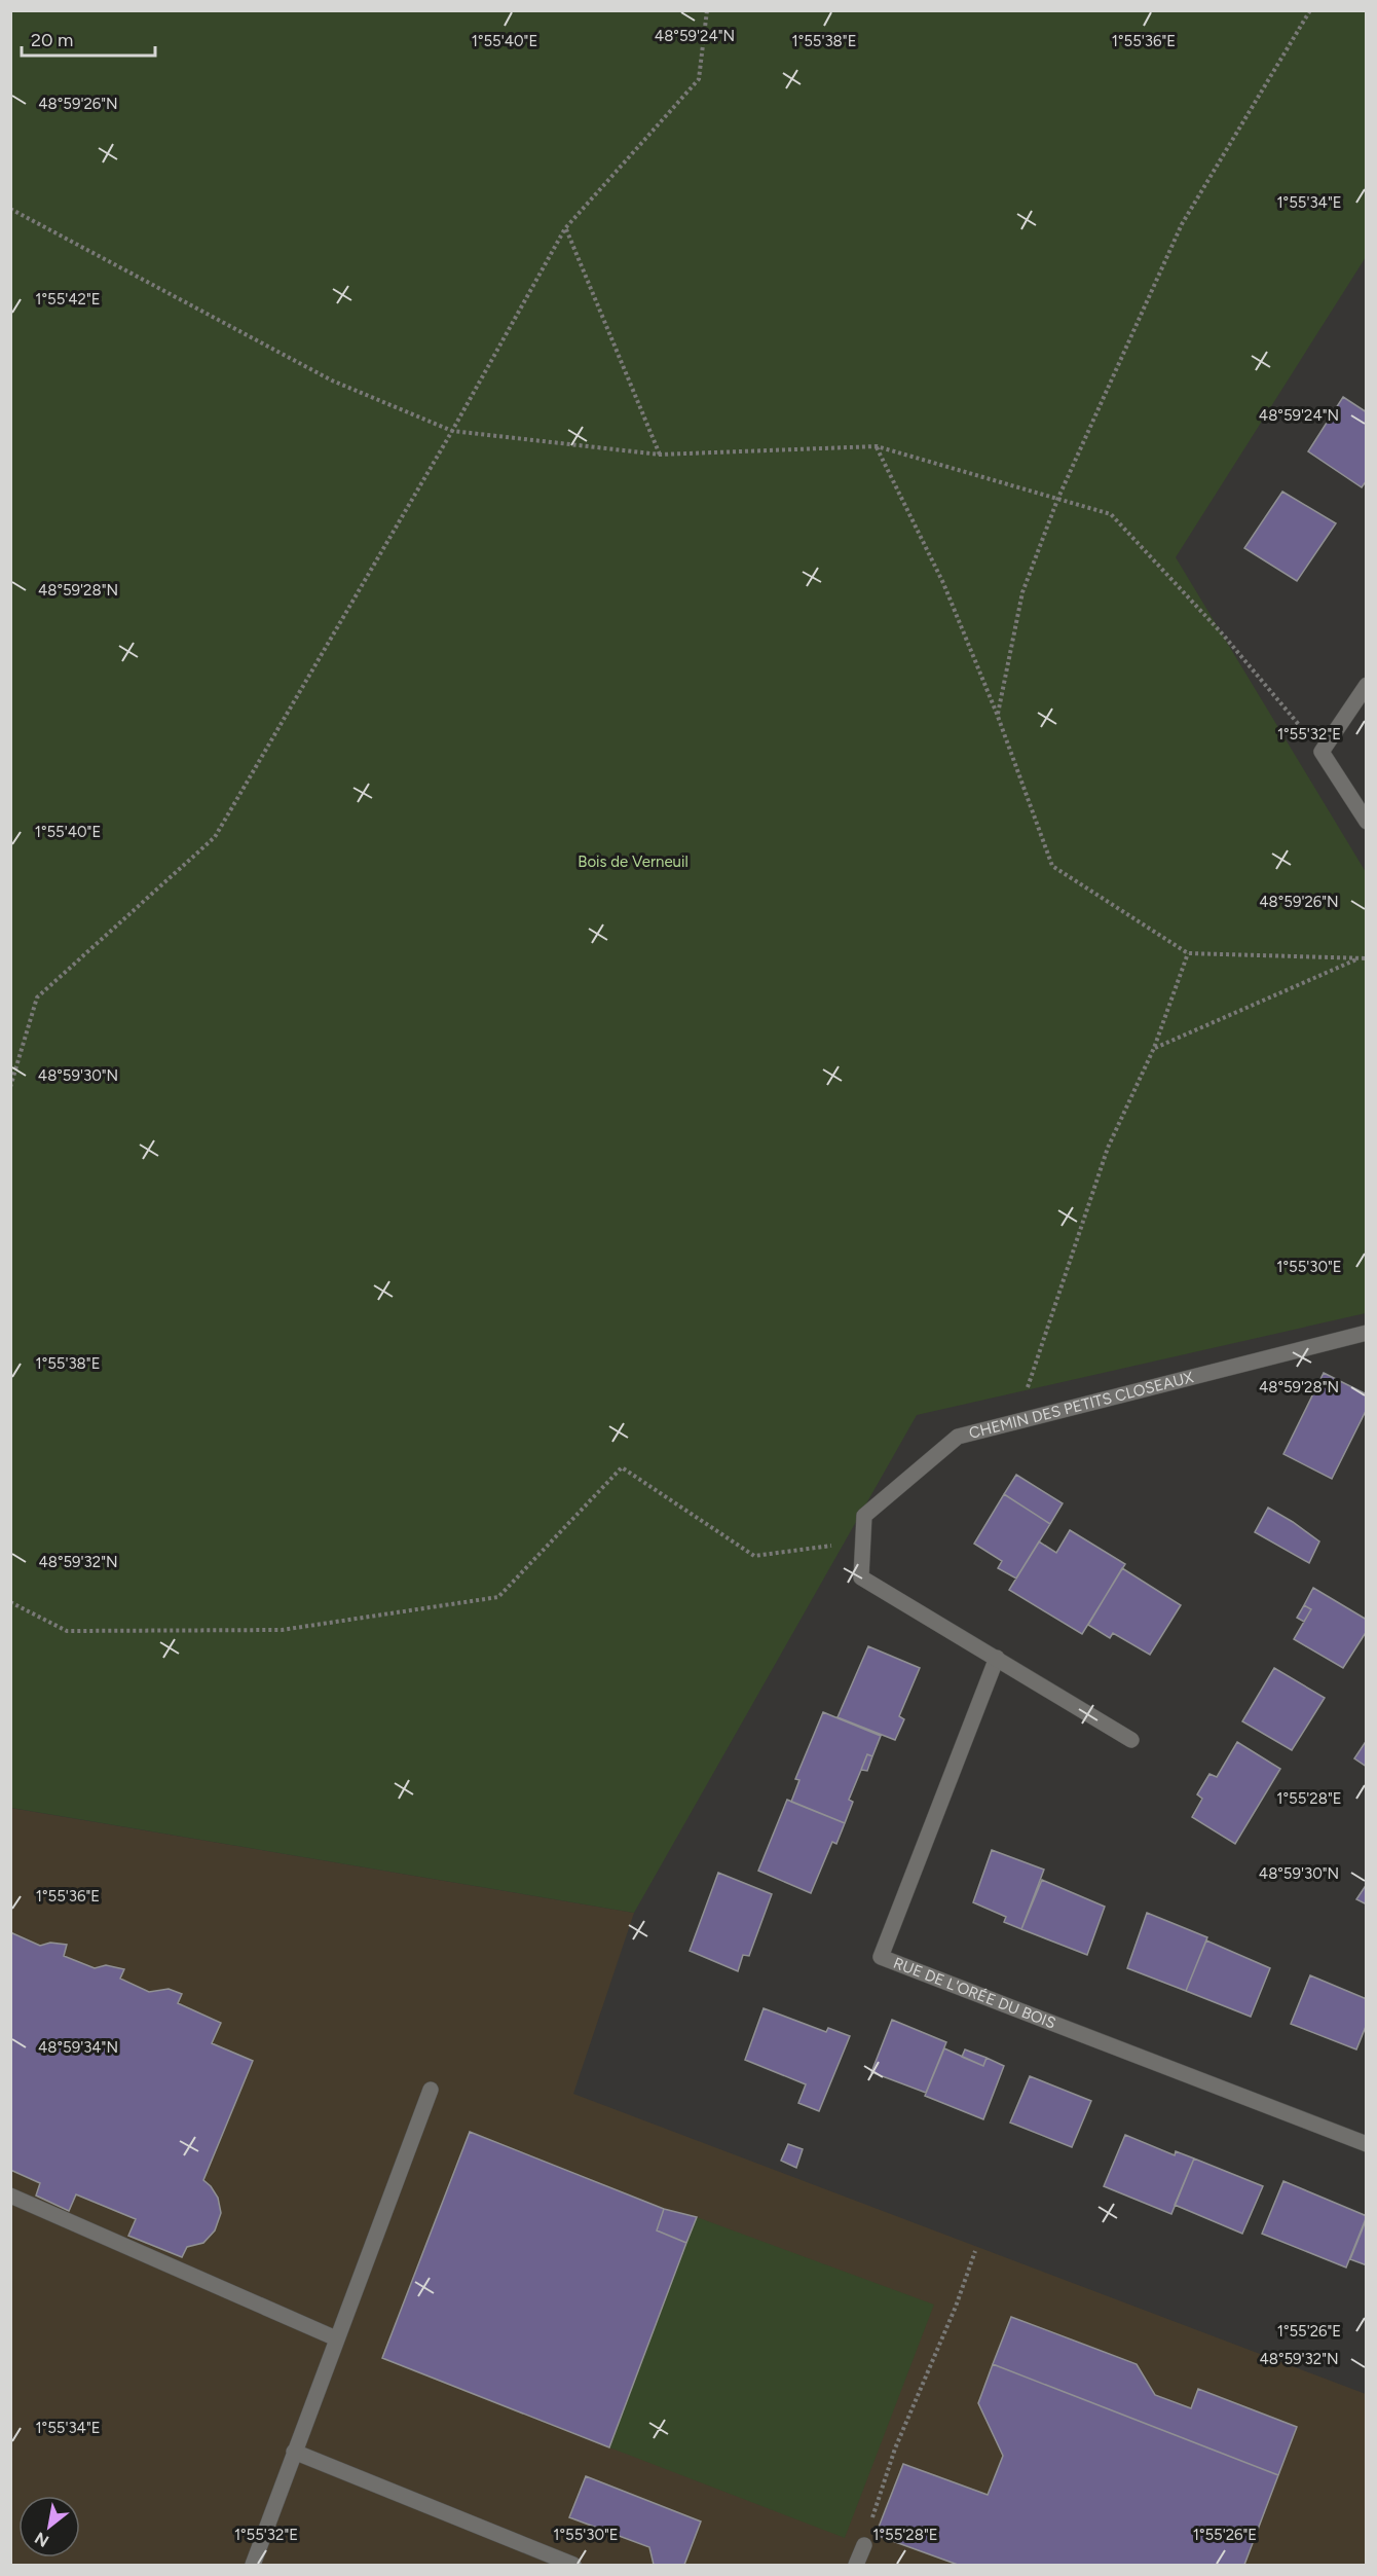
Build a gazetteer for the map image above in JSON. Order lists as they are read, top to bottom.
{
  "streets": {
    "street": ["CHEMIN DES PETITS CLOSEAUX", "RUE DE L'ORÉE DU BOIS"]
  },
  "crossings": [
    ["CHEMIN DES PETITS CLOSEAUX", "RUE DE L'ORÉE DU BOIS"]
  ],
  "parks": ["Bois de Verneuil"],
  "scale_bar": "20 m",
  "north": "bottom left",
  "coordinates": [
    "48°59'24\"N",
    "1°55'38\"E",
    "1°55'40\"E",
    "1°55'36\"E",
    "48°59'26\"N",
    "1°55'34\"E",
    "1°55'42\"E",
    "48°59'28\"N",
    "1°55'32\"E",
    "48°59'30\"N",
    "1°55'30\"E",
    "48°59'32\"N",
    "1°55'28\"E",
    "48°59'34\"N",
    "1°55'26\"E"
  ]
}
